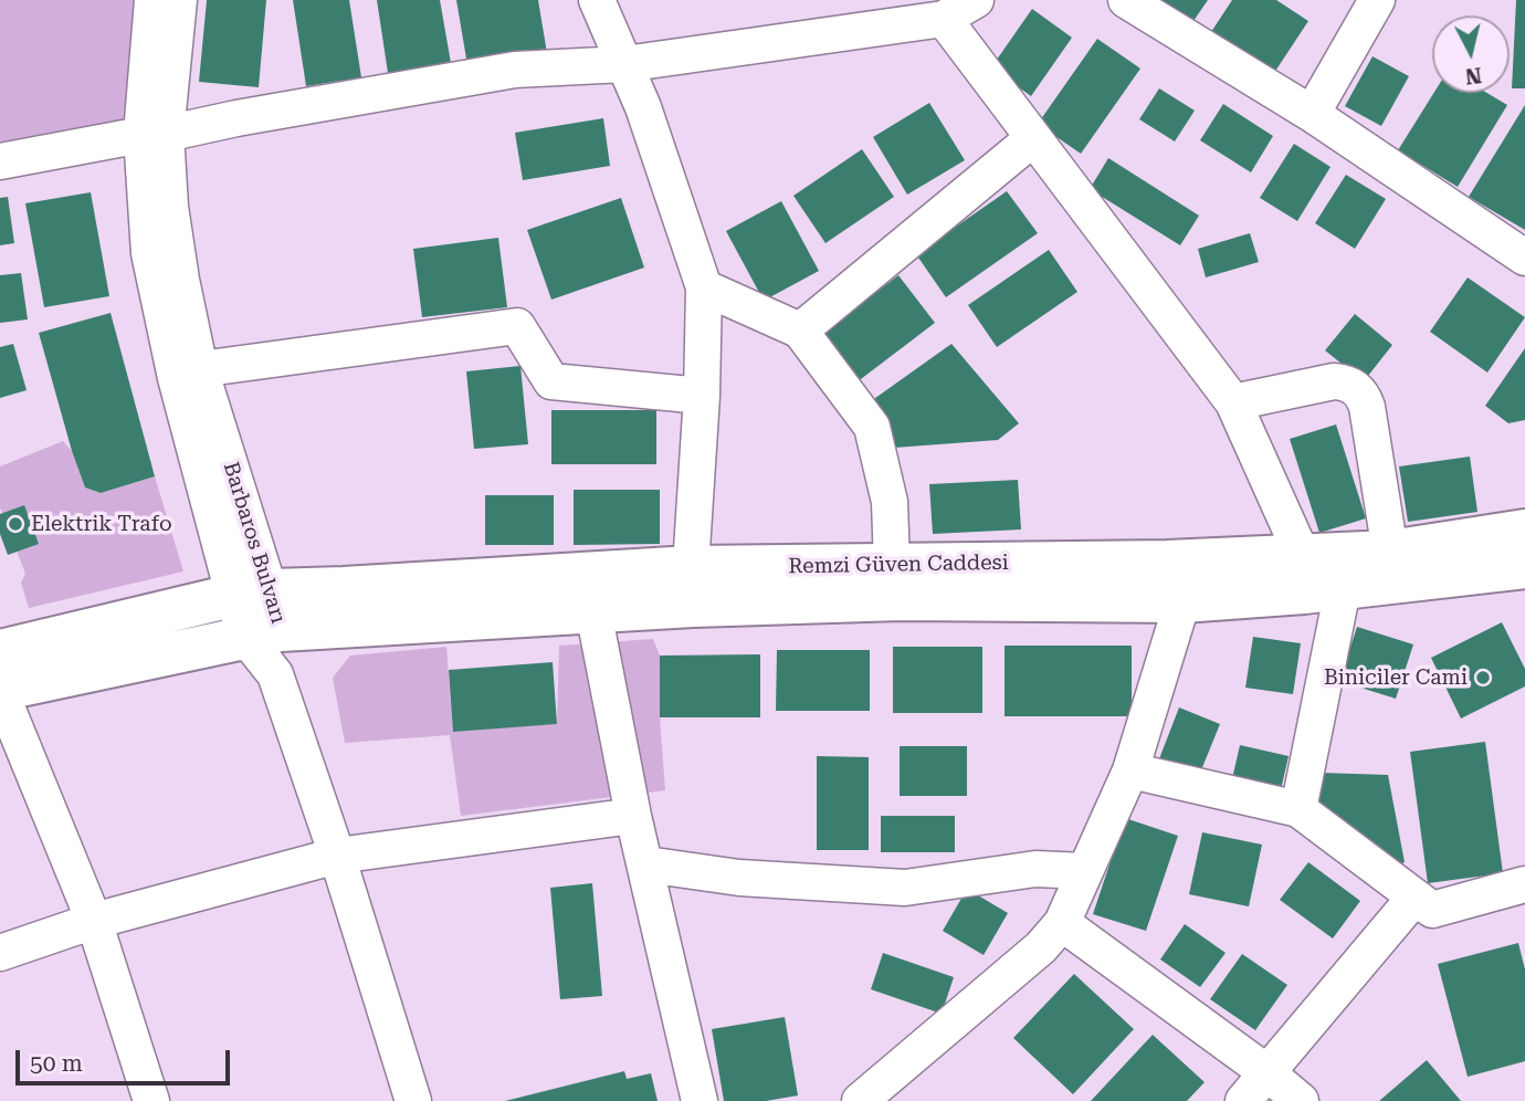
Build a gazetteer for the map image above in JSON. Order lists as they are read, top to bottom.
{
  "streets": {
    "main road": ["Remzi Güven Caddesi"],
    "street": ["Barbaros Bulvarı"]
  },
  "crossings": [
    ["Barbaros Bulvarı", "Remzi Güven Caddesi"]
  ],
  "places": ["Elektrik Trafo", "Biniciler Cami"],
  "scale_bar": "50 m",
  "north": "bottom"
}
